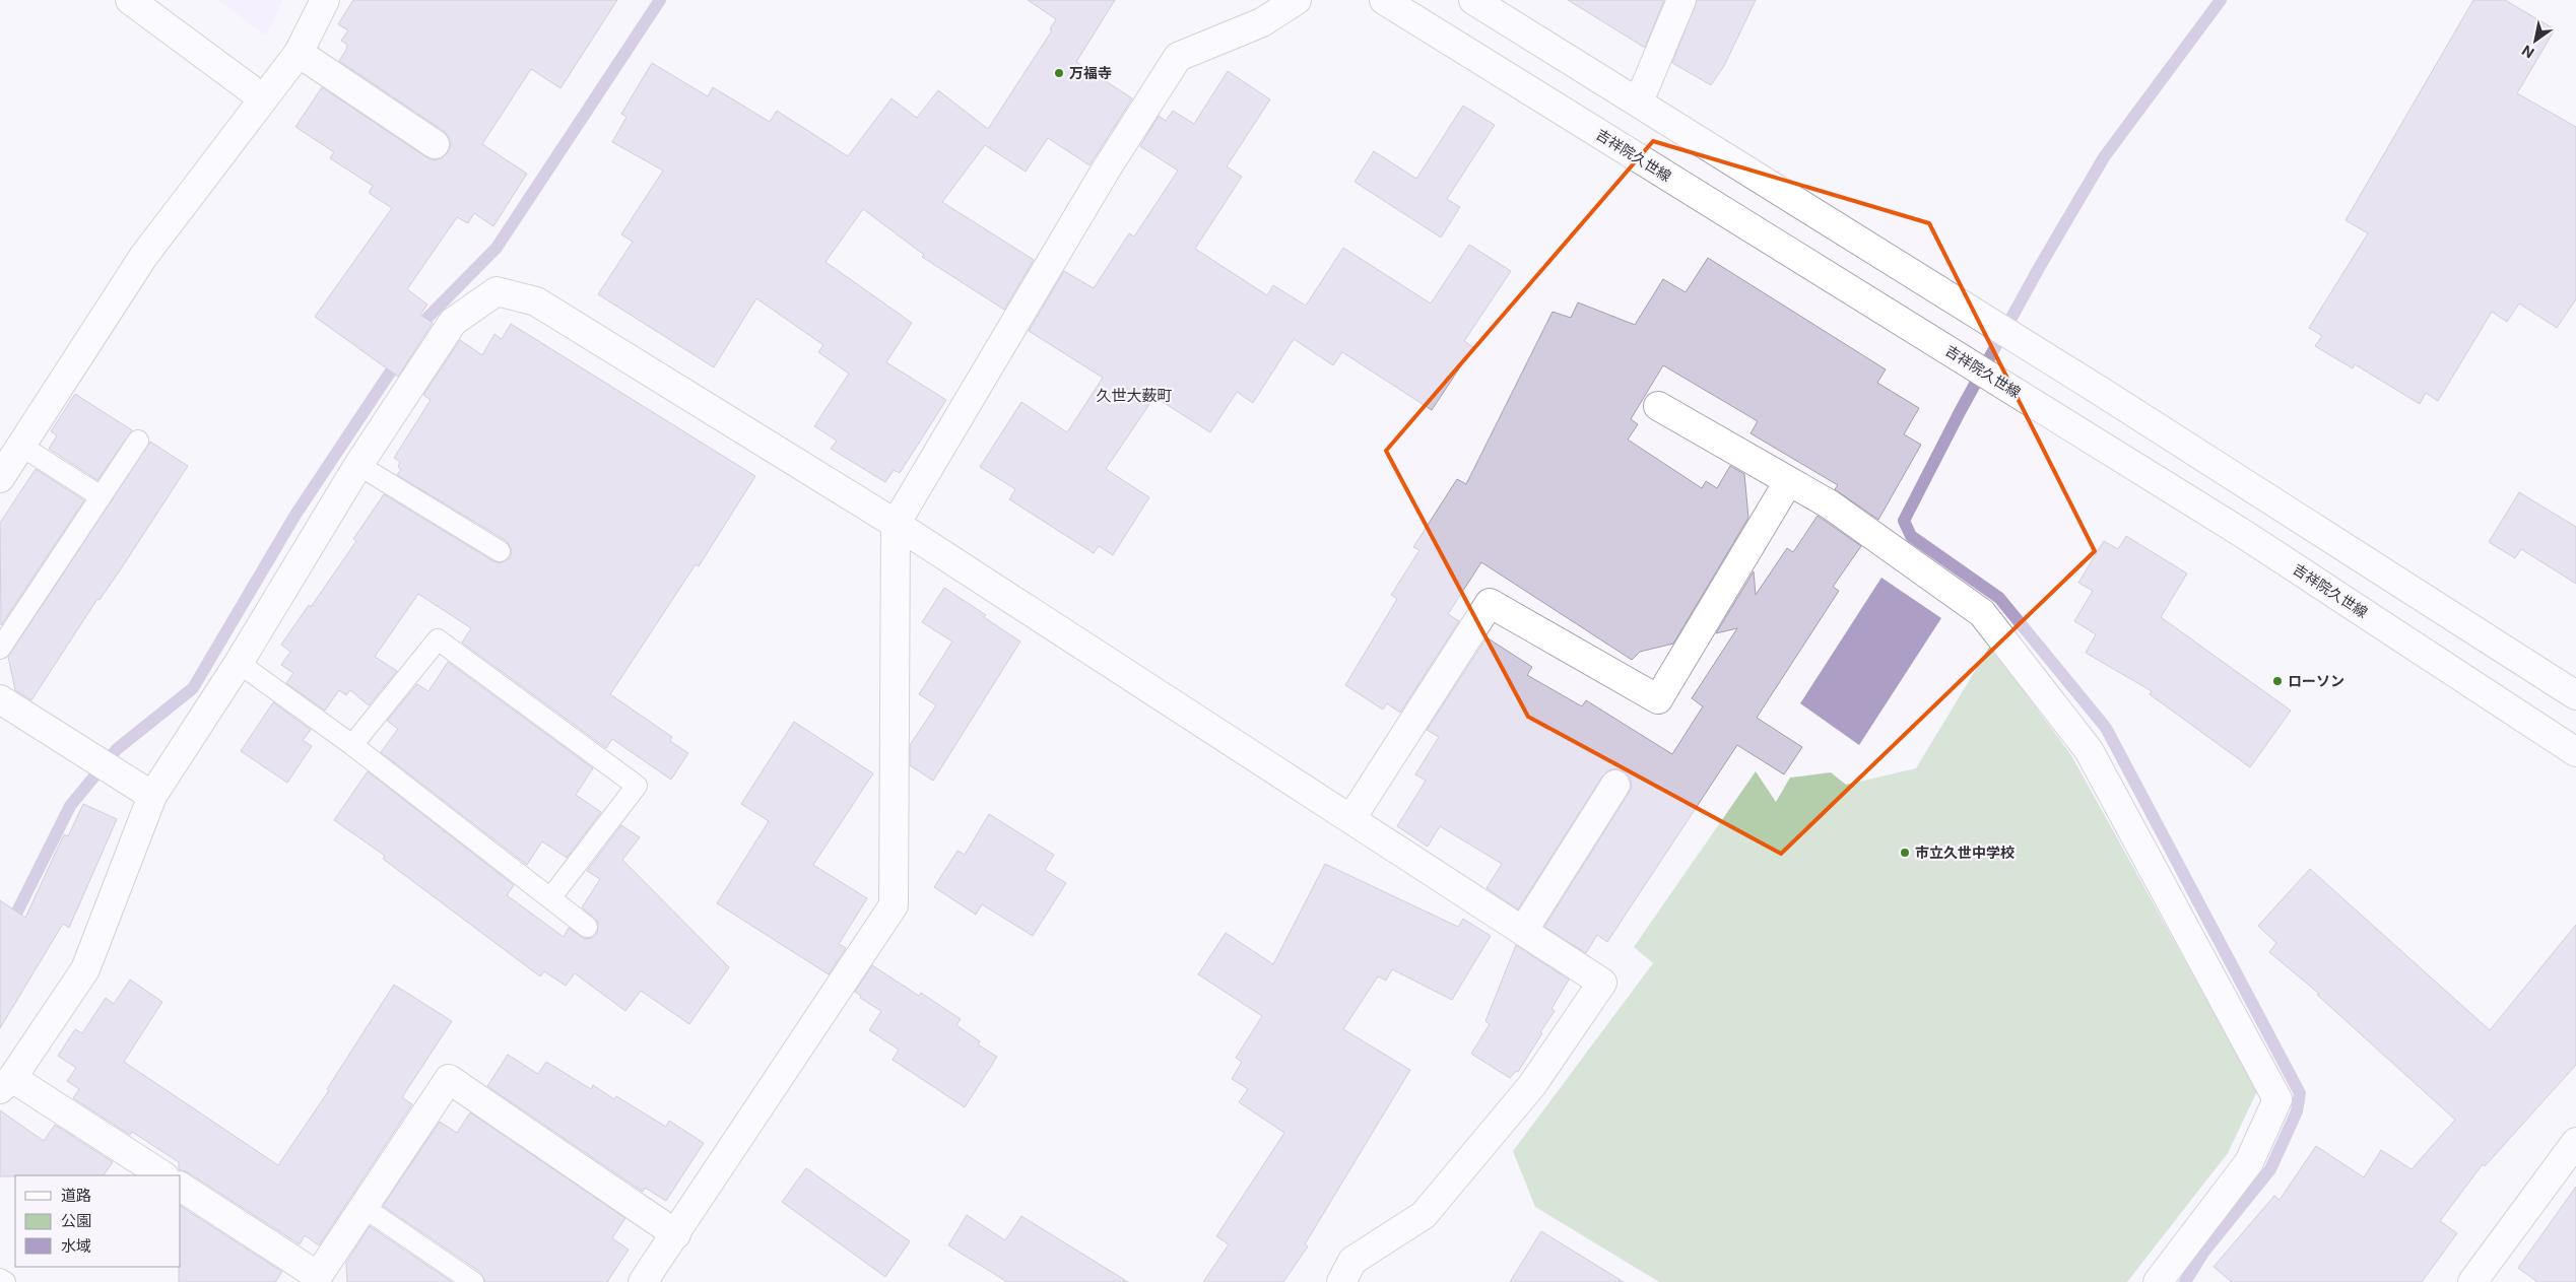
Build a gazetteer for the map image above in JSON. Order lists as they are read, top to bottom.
{
  "streets": {
    "street": ["吉祥院久世線"]
  },
  "districts": ["久世大薮町"],
  "places": ["万福寺", "ローソン", "市立久世中学校"],
  "legend": ["道路", "公園", "水域"],
  "north": "bottom left"
}
